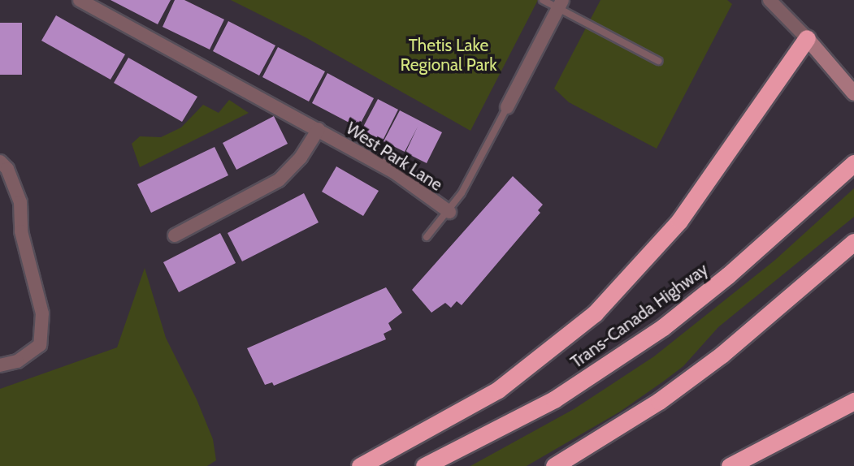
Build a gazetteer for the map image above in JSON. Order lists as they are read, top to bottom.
{
  "streets": {
    "highway": ["Trans-Canada Highway"],
    "street": ["West Park Lane"]
  },
  "parks": ["Thetis Lake Regional Park"]
}
